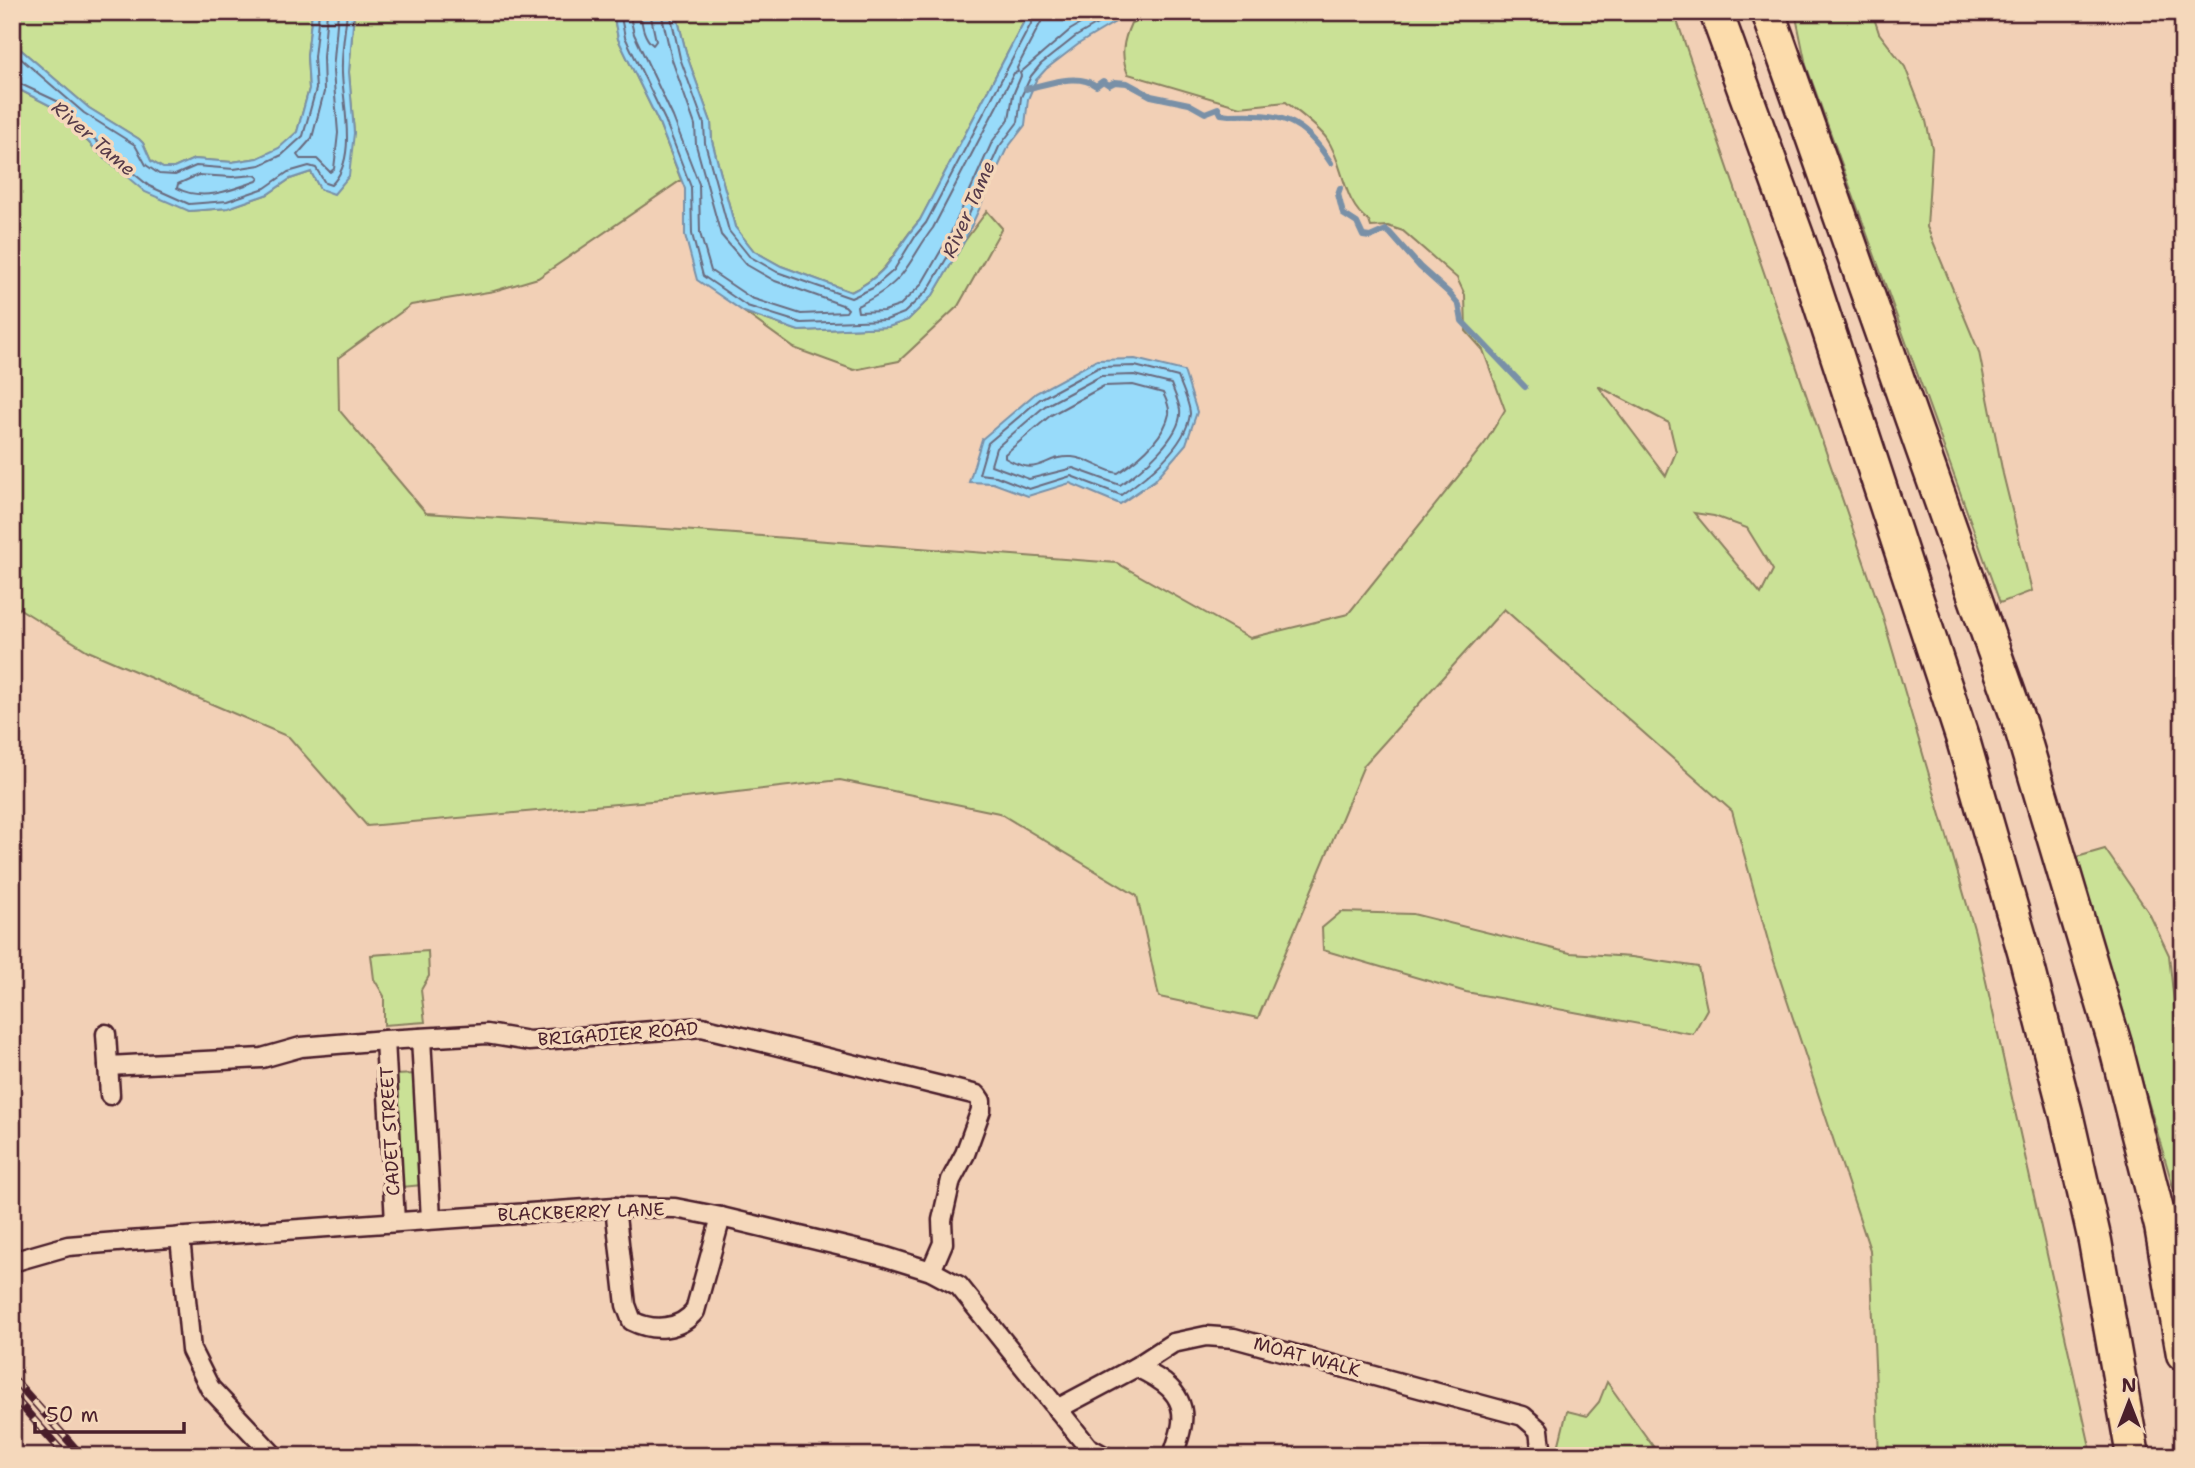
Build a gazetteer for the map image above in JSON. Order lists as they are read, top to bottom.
{
  "streets": {
    "street": [
      "BRIGADIER ROAD",
      "CADET STREET",
      "BLACKBERRY LANE",
      "MOAT WALK"
    ]
  },
  "crossings": [
    ["BRIGADIER ROAD", "CADET STREET"],
    ["BRIGADIER ROAD", "BLACKBERRY LANE"],
    ["CADET STREET", "BLACKBERRY LANE"],
    ["BLACKBERRY LANE", "MOAT WALK"]
  ],
  "water": ["River Tame"],
  "scale_bar": "50 m",
  "north": "top"
}
